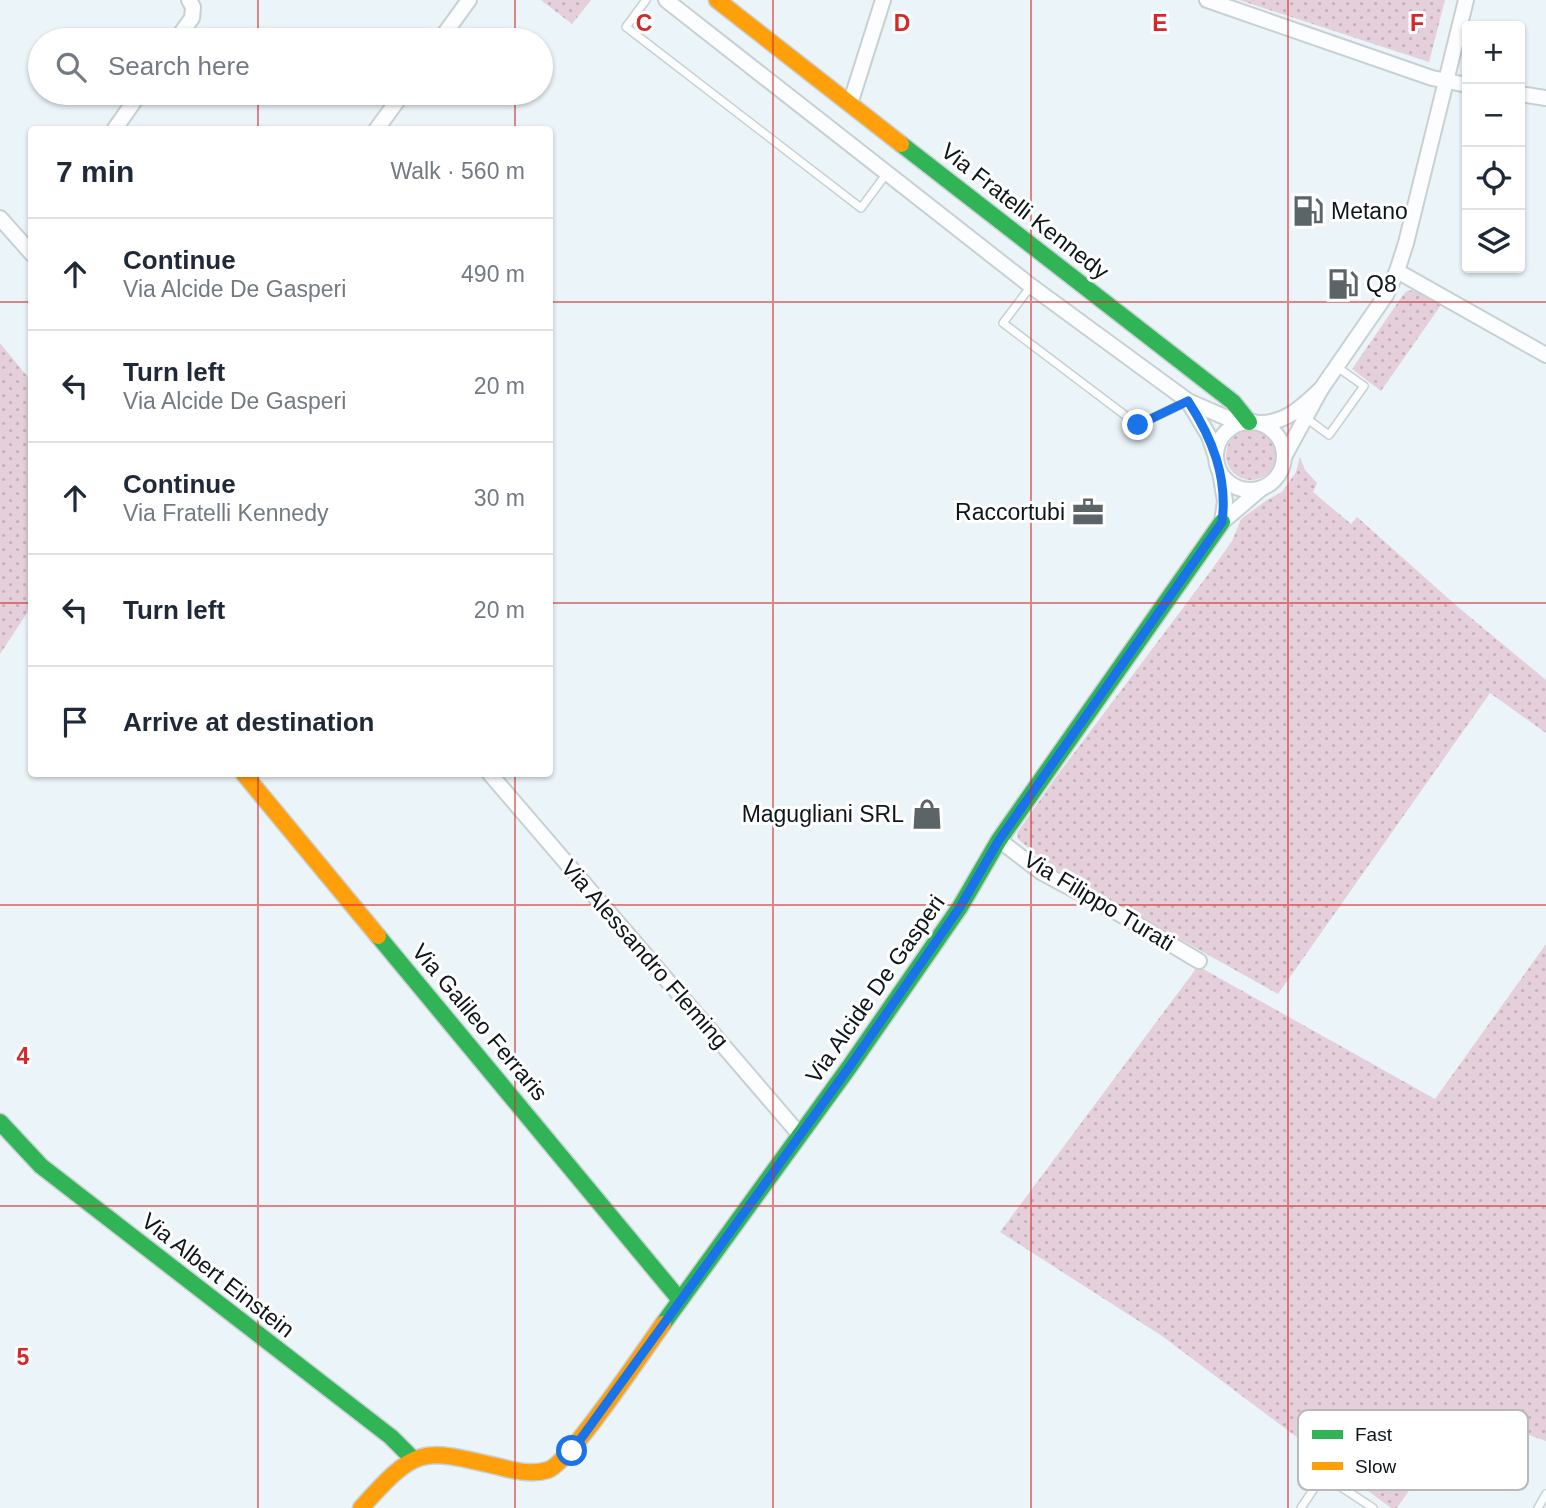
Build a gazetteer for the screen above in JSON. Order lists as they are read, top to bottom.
{
  "streets": {
    "street": [
      "Via Fratelli Kennedy",
      "Via Filippo Turati",
      "Via Alessandro Fleming",
      "Via Alcide De Gasperi",
      "Via Galileo Ferraris",
      "Via Albert Einstein"
    ]
  },
  "crossings": [
    ["Via Fratelli Kennedy", "Via Alcide De Gasperi"],
    ["Via Filippo Turati", "Via Alcide De Gasperi"],
    ["Via Alessandro Fleming", "Via Alcide De Gasperi"],
    ["Via Alcide De Gasperi", "Via Galileo Ferraris"],
    ["Via Alcide De Gasperi", "Via Albert Einstein"]
  ],
  "places": {
    "fuel station": ["Metano", "Q8"],
    "office": ["Raccortubi"],
    "shop": ["Magugliani SRL"]
  },
  "legend": ["Fast", "Slow"],
  "page": {
    "map_buttons": ["+", "−"],
    "search": "Search here",
    "heading": ["7 min", "Walk · 560 m"],
    "list": [
      ["Continue", "Via Alcide De Gasperi", "490 m"],
      ["Turn left", "Via Alcide De Gasperi", "20 m"],
      ["Continue", "Via Fratelli Kennedy", "30 m"],
      ["Turn left", "20 m"],
      "Arrive at destination"
    ]
  },
  "grid": {
    "columns": [
      "C",
      "D",
      "E",
      "F"
    ],
    "rows": ["4", "5"]
  }
}
